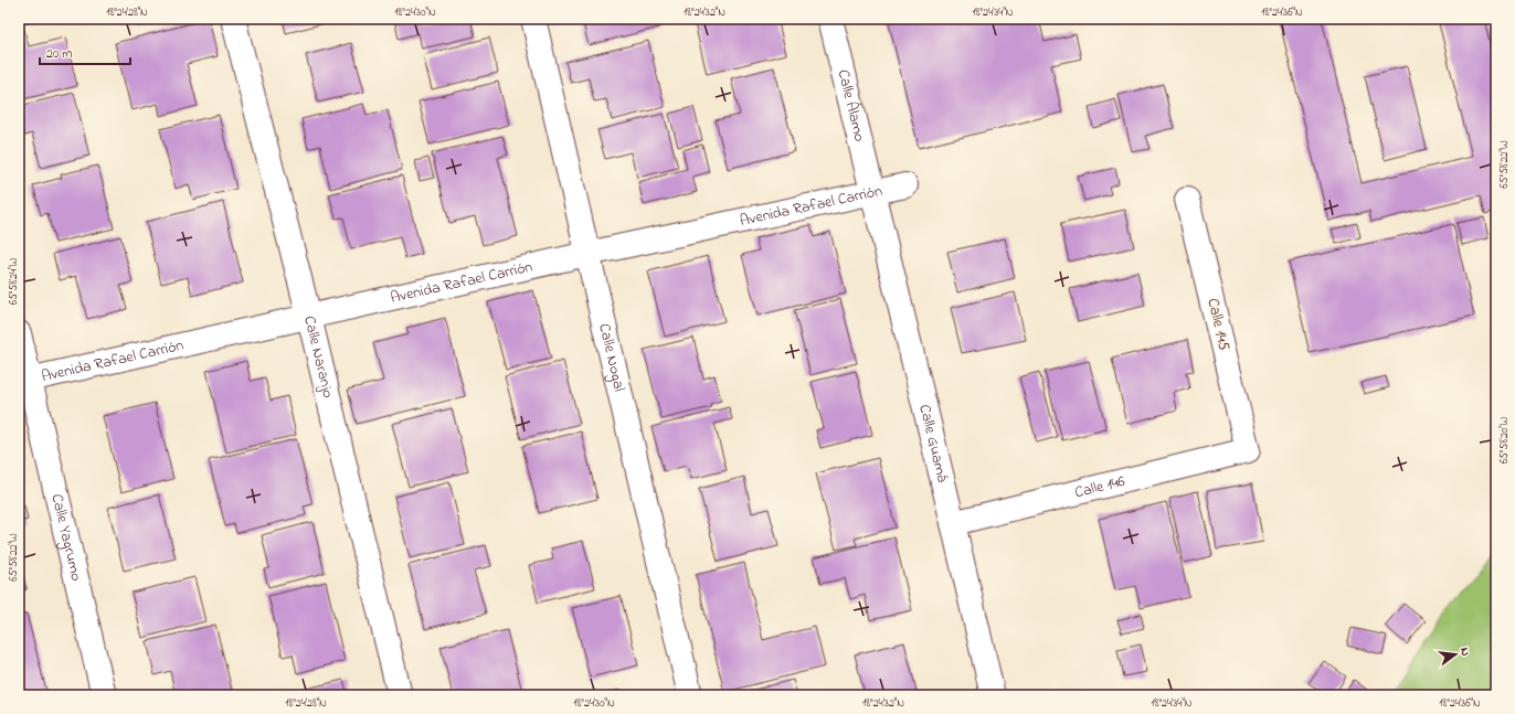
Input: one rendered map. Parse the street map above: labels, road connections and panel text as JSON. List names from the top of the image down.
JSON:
{
  "streets": {
    "street": [
      "Calle Álamo",
      "Avenida Rafael Carrión",
      "Calle 145",
      "Calle Naranjo",
      "Calle Nogal",
      "Calle Guamá",
      "Calle 146",
      "Calle Yagrumo"
    ]
  },
  "crossings": [
    ["Calle Álamo", "Avenida Rafael Carrión"],
    ["Calle Álamo", "Calle Guamá"],
    ["Avenida Rafael Carrión", "Calle Naranjo"],
    ["Avenida Rafael Carrión", "Calle Nogal"],
    ["Avenida Rafael Carrión", "Calle Guamá"],
    ["Avenida Rafael Carrión", "Calle Yagrumo"],
    ["Calle 145", "Calle 146"],
    ["Calle Guamá", "Calle 146"]
  ],
  "scale_bar": "20 m",
  "north": "right",
  "coordinates": [
    "18°24'28\"N",
    "18°24'30\"N",
    "18°24'32\"N",
    "18°24'34\"N",
    "18°24'36\"N",
    "65°58'22\"W",
    "65°58'24\"W",
    "65°58'20\"W"
  ]
}
